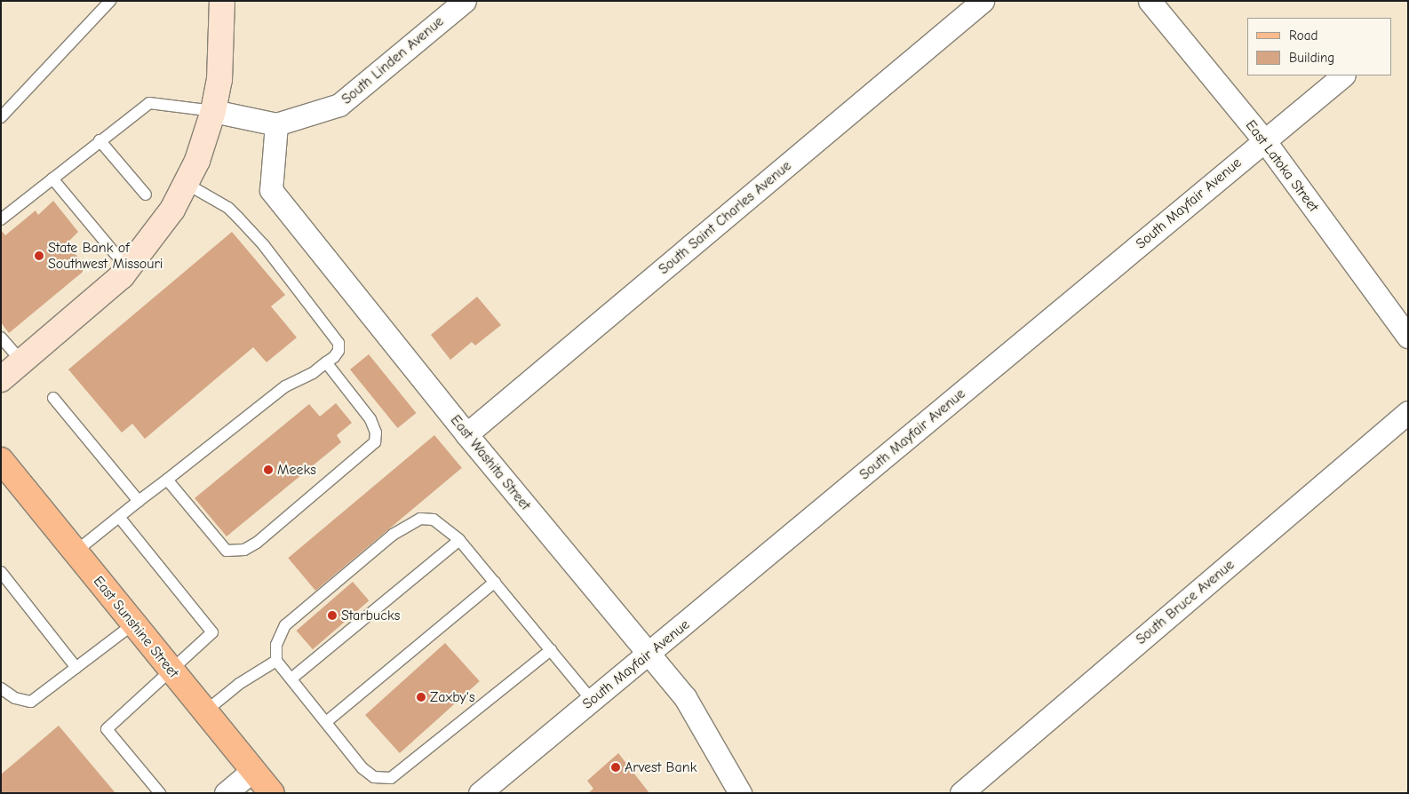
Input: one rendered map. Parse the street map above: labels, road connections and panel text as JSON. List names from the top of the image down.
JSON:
{
  "streets": {
    "main road": ["East Sunshine Street"],
    "street": [
      "South Linden Avenue",
      "East Latoka Street",
      "South Mayfair Avenue",
      "South Saint Charles Avenue",
      "East Washita Street",
      "South Bruce Avenue"
    ]
  },
  "crossings": [
    ["South Linden Avenue", "East Washita Street"],
    ["East Latoka Street", "South Mayfair Avenue"],
    ["South Mayfair Avenue", "East Washita Street"],
    ["South Saint Charles Avenue", "East Washita Street"]
  ],
  "places": [
    "State Bank of Southwest Missouri",
    "Meeks",
    "Starbucks",
    "Zaxby's",
    "Arvest Bank"
  ],
  "legend": ["Road", "Building"]
}
